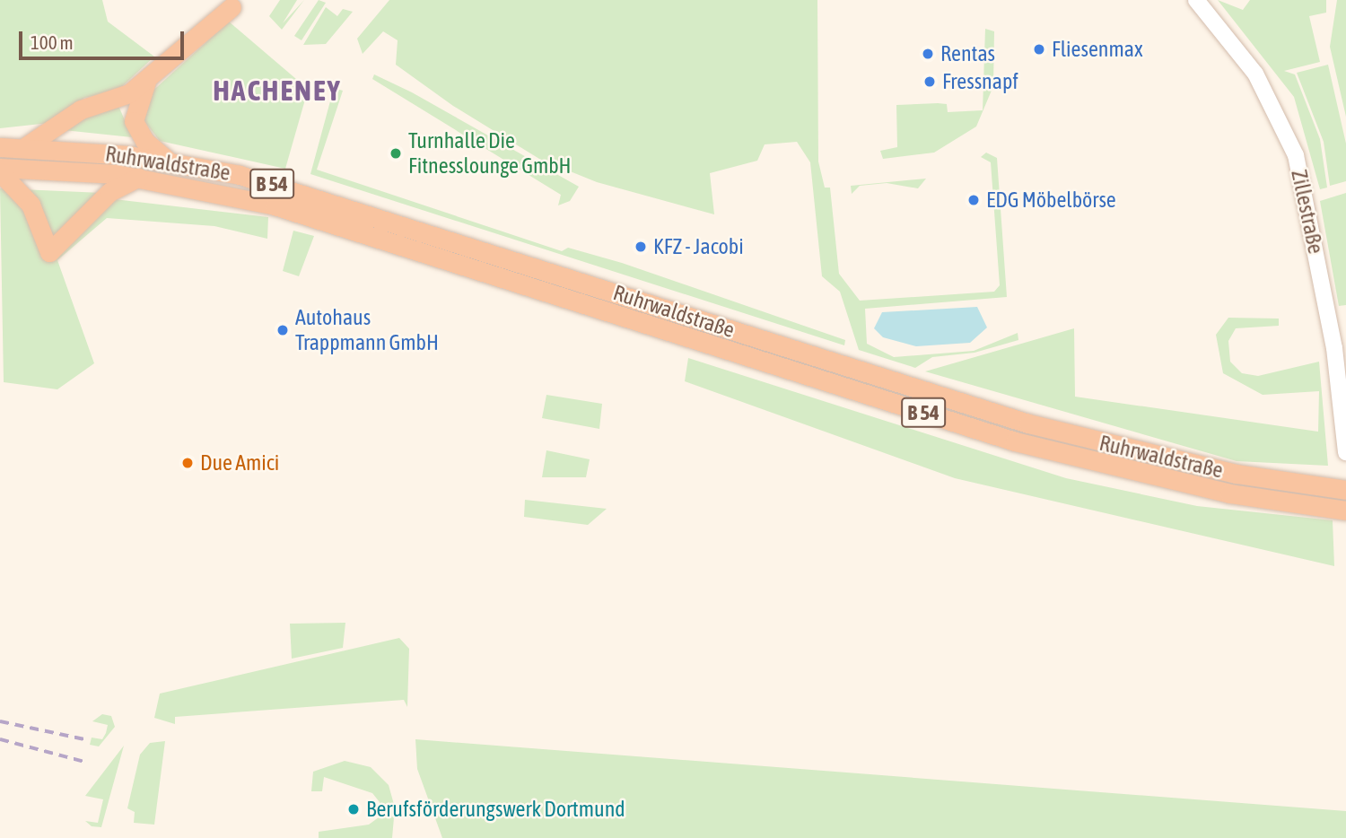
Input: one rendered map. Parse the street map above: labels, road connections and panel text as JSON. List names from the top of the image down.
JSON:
{
  "streets": {
    "highway": ["Ruhrwaldstraße", "B 54"],
    "main road": ["Zillestraße"]
  },
  "districts": ["HACHENEY"],
  "places": [
    "Fliesenmax",
    "Rentas",
    "Fressnapf",
    "Turnhalle Die Fitnesslounge GmbH",
    "EDG Möbelbörse",
    "KFZ - Jacobi",
    "Autohaus Trappmann GmbH",
    "Due Amici",
    "Berufsförderungswerk Dortmund"
  ],
  "scale_bar": "100 m"
}
